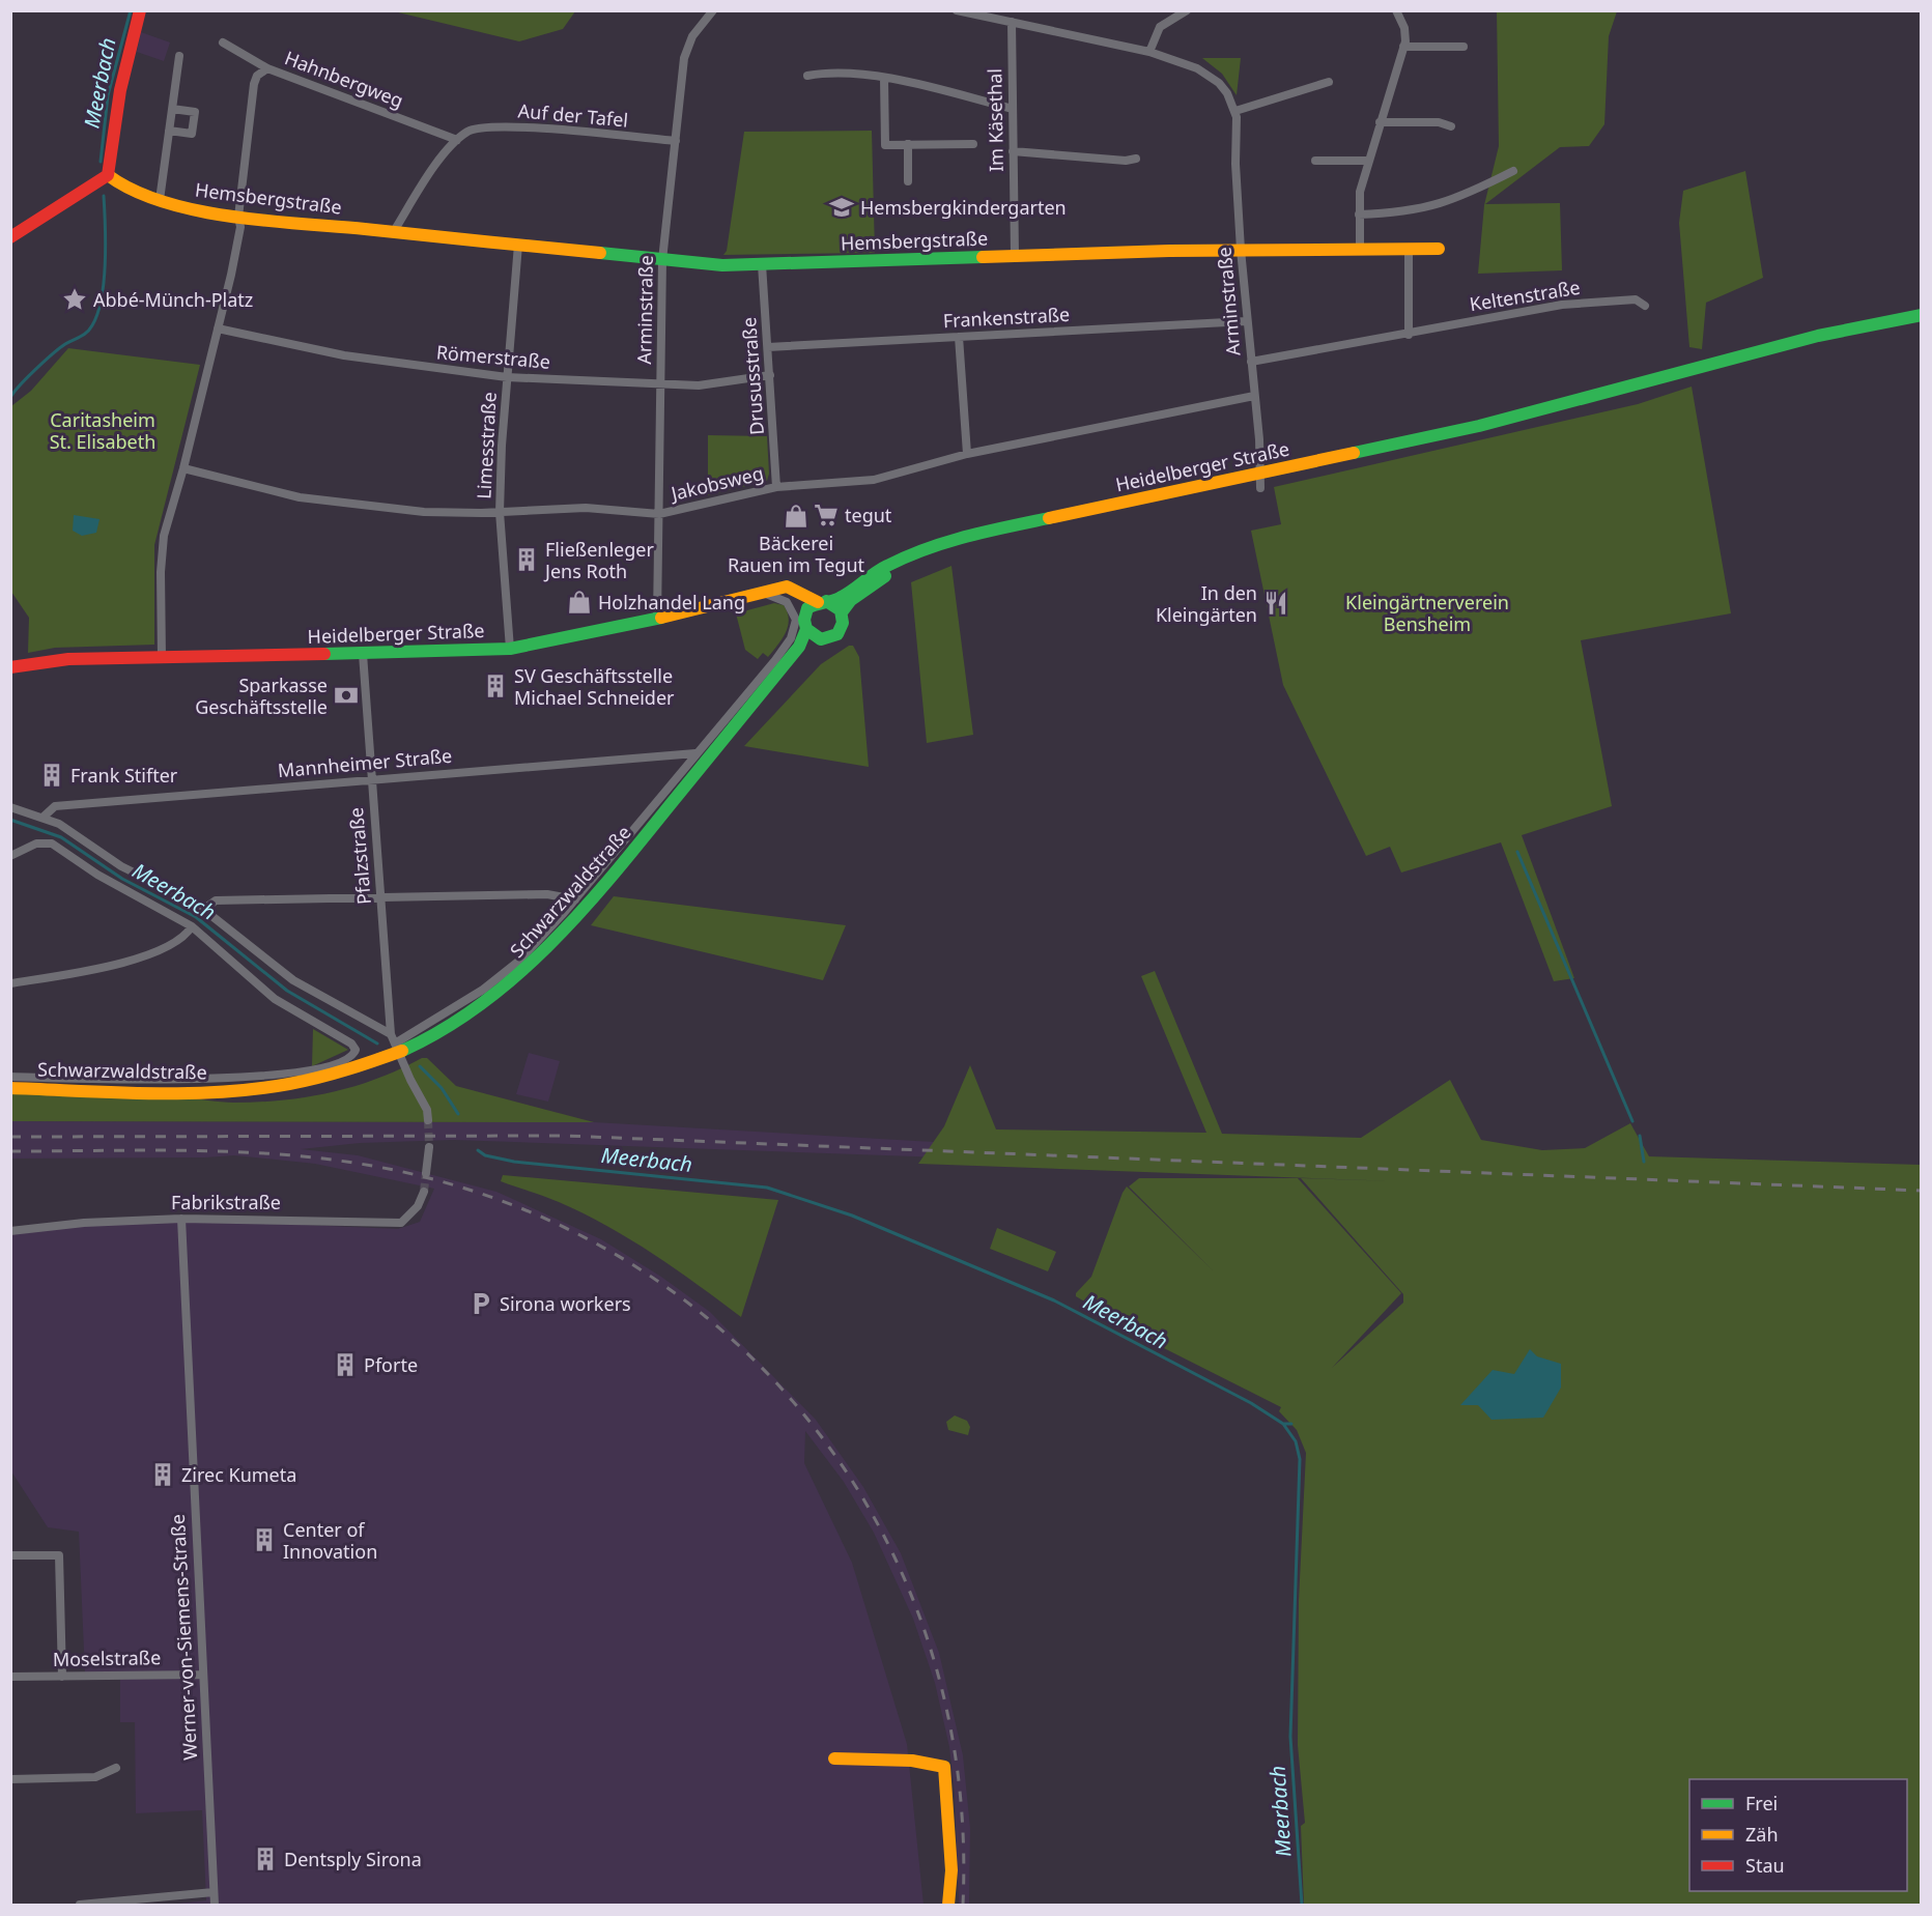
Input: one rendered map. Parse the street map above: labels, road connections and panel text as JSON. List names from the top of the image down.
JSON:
{
  "streets": {
    "street": [
      "Hahnbergweg",
      "Auf der Tafel",
      "Im Käsethal",
      "Hemsbergstraße",
      "Keltenstraße",
      "Arminstraße",
      "Frankenstraße",
      "Römerstraße",
      "Drususstraße",
      "Limesstraße",
      "Heidelberger Straße",
      "Jakobsweg",
      "Mannheimer Straße",
      "Pfalzstraße",
      "Schwarzwaldstraße",
      "Fabrikstraße",
      "Werner-von-Siemens-Straße",
      "Moselstraße"
    ]
  },
  "crossings": [
    ["Hahnbergweg", "Auf der Tafel"],
    ["Auf der Tafel", "Arminstraße"],
    ["Im Käsethal", "Hemsbergstraße"],
    ["Hemsbergstraße", "Arminstraße"],
    ["Hemsbergstraße", "Drususstraße"],
    ["Hemsbergstraße", "Limesstraße"],
    ["Keltenstraße", "Arminstraße"],
    ["Arminstraße", "Frankenstraße"],
    ["Arminstraße", "Römerstraße"],
    ["Arminstraße", "Heidelberger Straße"],
    ["Arminstraße", "Jakobsweg"],
    ["Frankenstraße", "Drususstraße"],
    ["Römerstraße", "Drususstraße"],
    ["Römerstraße", "Limesstraße"],
    ["Drususstraße", "Jakobsweg"],
    ["Limesstraße", "Heidelberger Straße"],
    ["Limesstraße", "Jakobsweg"],
    ["Heidelberger Straße", "Pfalzstraße"],
    ["Heidelberger Straße", "Schwarzwaldstraße"],
    ["Mannheimer Straße", "Pfalzstraße"],
    ["Mannheimer Straße", "Schwarzwaldstraße"],
    ["Pfalzstraße", "Schwarzwaldstraße"],
    ["Fabrikstraße", "Werner-von-Siemens-Straße"],
    ["Werner-von-Siemens-Straße", "Moselstraße"]
  ],
  "water": ["Meerbach"],
  "parks": ["Caritasheim St. Elisabeth", "Kleingärtnerverein Bensheim"],
  "places": {
    "school or university": ["Hemsbergkindergarten"],
    "place": ["Abbé-Münch-Platz"],
    "supermarket": ["tegut"],
    "shop": ["Bäckerei Rauen im Tegut", "Holzhandel Lang"],
    "building": [
      "Fließenleger Jens Roth",
      "SV Geschäftsstelle Michael Schneider",
      "Frank Stifter",
      "Pforte",
      "Zirec Kumeta",
      "Center of Innovation",
      "Dentsply Sirona"
    ],
    "restaurant": ["In den Kleingärten"],
    "bank": ["Sparkasse Geschäftsstelle"],
    "parking": ["Sirona workers"]
  },
  "legend": ["Frei", "Zäh", "Stau"]
}
